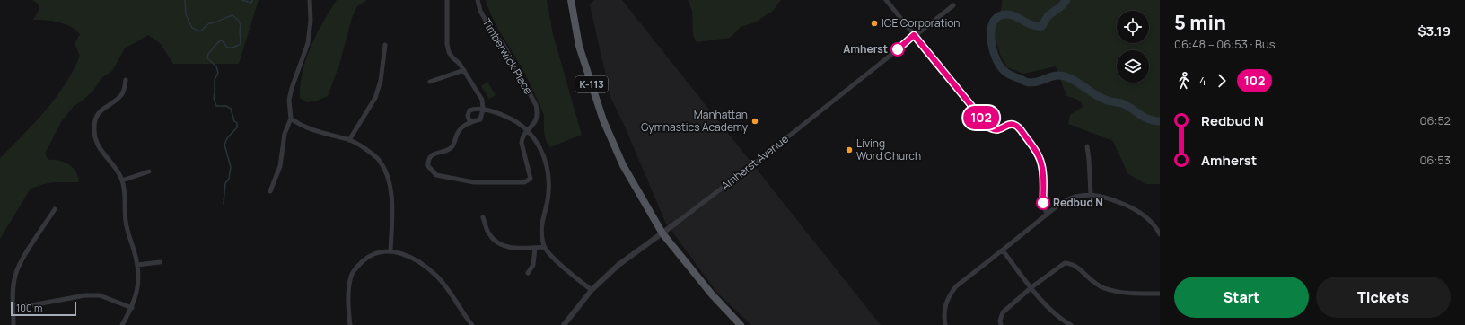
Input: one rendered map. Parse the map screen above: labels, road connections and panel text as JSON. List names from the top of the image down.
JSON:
{
  "streets": {
    "main road": ["K-113"],
    "street": ["Timberwick Place", "Amherst Avenue"]
  },
  "crossings": [
    ["K-113", "Amherst Avenue"]
  ],
  "places": [
    "ICE Corporation",
    "Amherst",
    "Manhattan Gymnastics Academy",
    "Living Word Church",
    "Redbud N"
  ],
  "lines": ["bus line 102"],
  "scale_bar": "100 m",
  "page": {
    "on_map": "102",
    "heading": ["5 min", "06:48 – 06:53 · Bus", "$3.19"],
    "legs": ["4", "102"],
    "list": [
      {
        "name": "Redbud N",
        "value": "06:52"
      },
      {
        "name": "Amherst",
        "value": "06:53"
      }
    ],
    "buttons": ["Start", "Tickets"],
    "scale": "100 m"
  }
}
